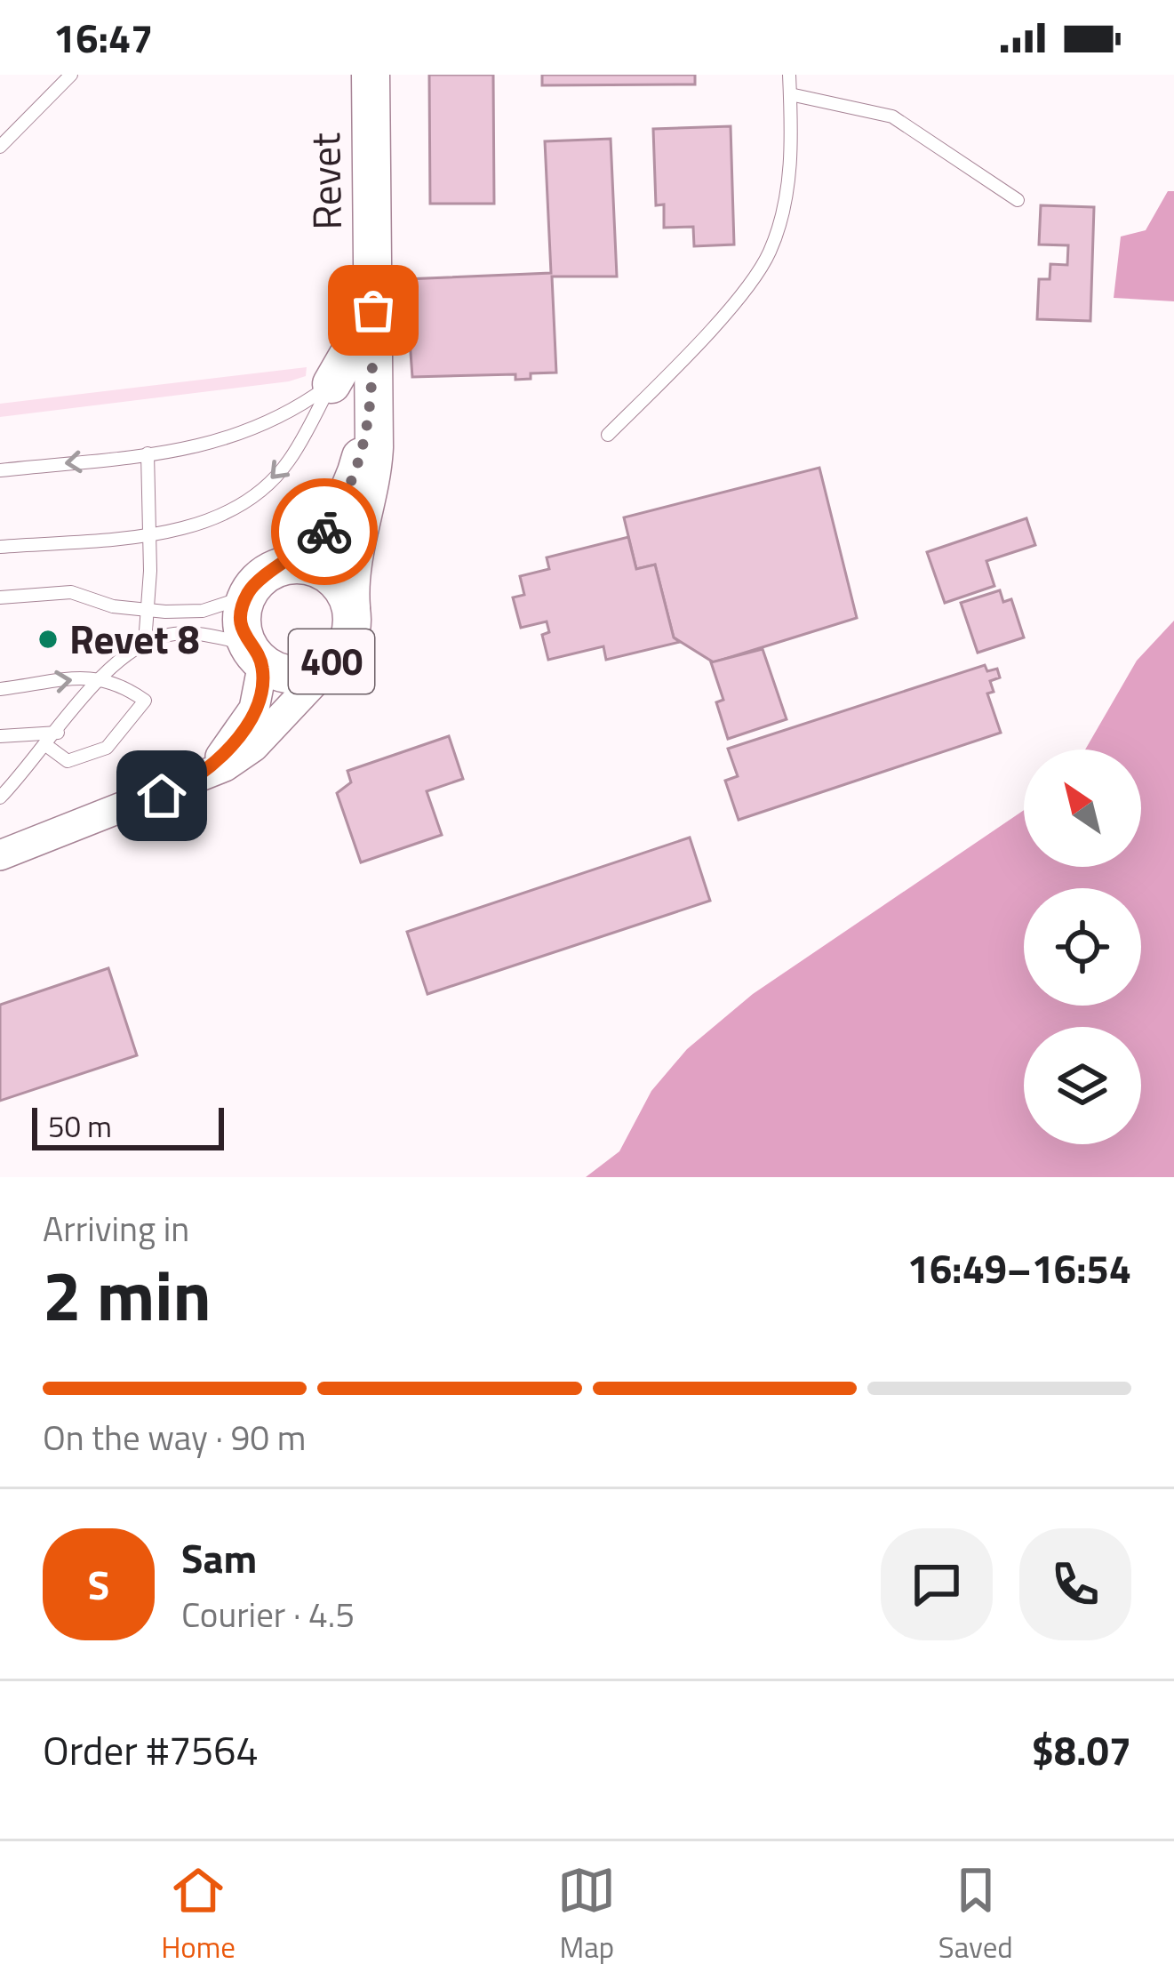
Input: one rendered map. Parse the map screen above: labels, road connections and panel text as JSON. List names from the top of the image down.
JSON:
{
  "streets": {
    "highway": ["Revet", "400"]
  },
  "crossings": [
    ["Revet", "400"]
  ],
  "places": ["Revet 8"],
  "scale_bar": "50 m",
  "north": "top left",
  "page": {
    "status": "16:47",
    "scale": "50 m",
    "heading": ["2 min", "Arriving in", "16:49–16:54"],
    "panel": [
      "Sam",
      "Courier · 4.5",
      "Order #7564",
      "$8.07"
    ],
    "bar": "On the way · 90 m",
    "round": "S",
    "tabs": ["Home", "Map", "Saved"]
  }
}
